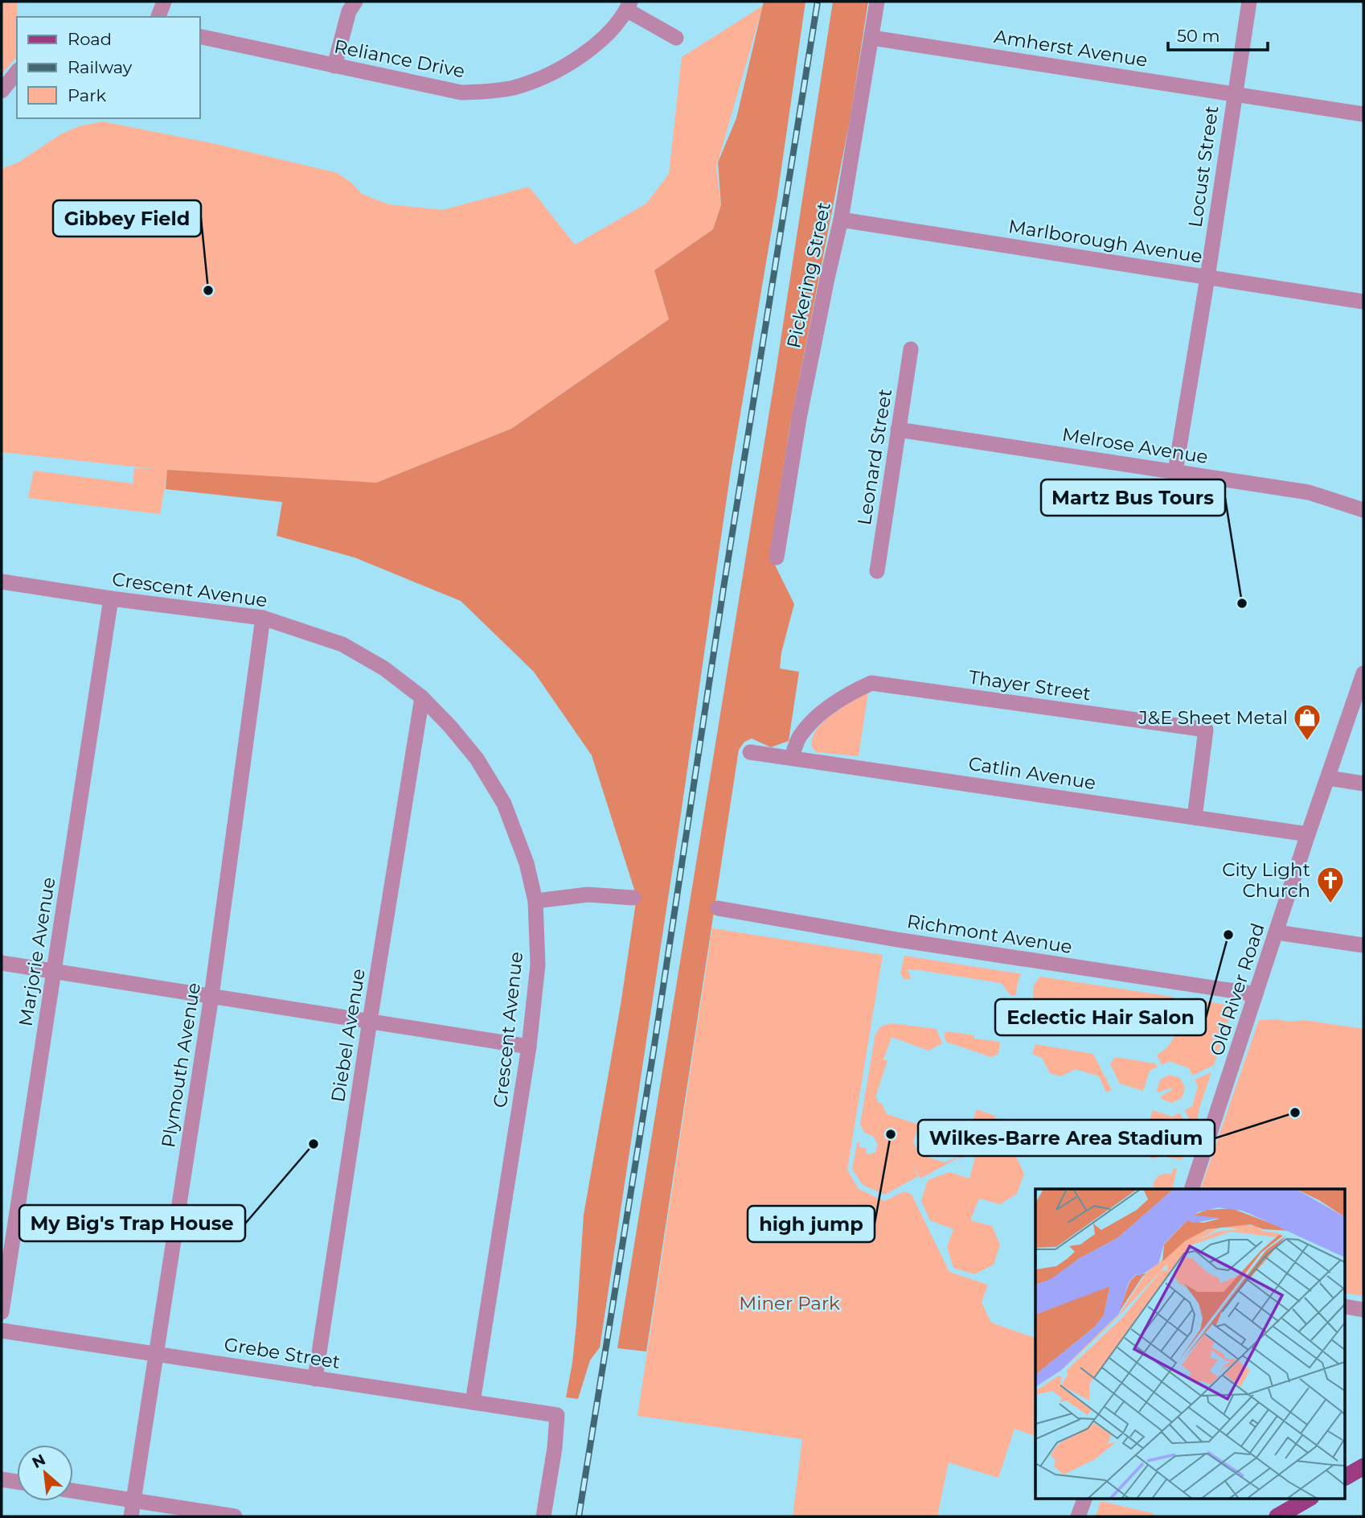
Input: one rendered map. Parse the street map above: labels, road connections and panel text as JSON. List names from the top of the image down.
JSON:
{
  "streets": {
    "street": [
      "Amherst Avenue",
      "Reliance Drive",
      "Locust Street",
      "Marlborough Avenue",
      "Pickering Street",
      "Melrose Avenue",
      "Leonard Street",
      "Crescent Avenue",
      "Thayer Street",
      "Catlin Avenue",
      "Richmont Avenue",
      "Marjorie Avenue",
      "Old River Road",
      "Diebel Avenue",
      "Plymouth Avenue",
      "Grebe Street"
    ]
  },
  "crossings": [
    ["Amherst Avenue", "Locust Street"],
    ["Amherst Avenue", "Pickering Street"],
    ["Locust Street", "Marlborough Avenue"],
    ["Locust Street", "Melrose Avenue"],
    ["Marlborough Avenue", "Pickering Street"],
    ["Melrose Avenue", "Leonard Street"],
    ["Crescent Avenue", "Marjorie Avenue"],
    ["Crescent Avenue", "Diebel Avenue"],
    ["Crescent Avenue", "Plymouth Avenue"],
    ["Crescent Avenue", "Grebe Street"],
    ["Thayer Street", "Catlin Avenue"],
    ["Catlin Avenue", "Old River Road"],
    ["Richmont Avenue", "Old River Road"],
    ["Diebel Avenue", "Grebe Street"],
    ["Plymouth Avenue", "Grebe Street"]
  ],
  "parks": ["Miner Park"],
  "places": {
    "other": [
      "Gibbey Field",
      "Martz Bus Tours",
      "Eclectic Hair Salon",
      "Wilkes-Barre Area Stadium",
      "high jump",
      "My Big's Trap House"
    ],
    "shop": ["J&E Sheet Metal"],
    "church": ["City Light Church"]
  },
  "legend": ["Road", "Railway", "Park"],
  "scale_bar": "50 m",
  "north": "top left"
}
